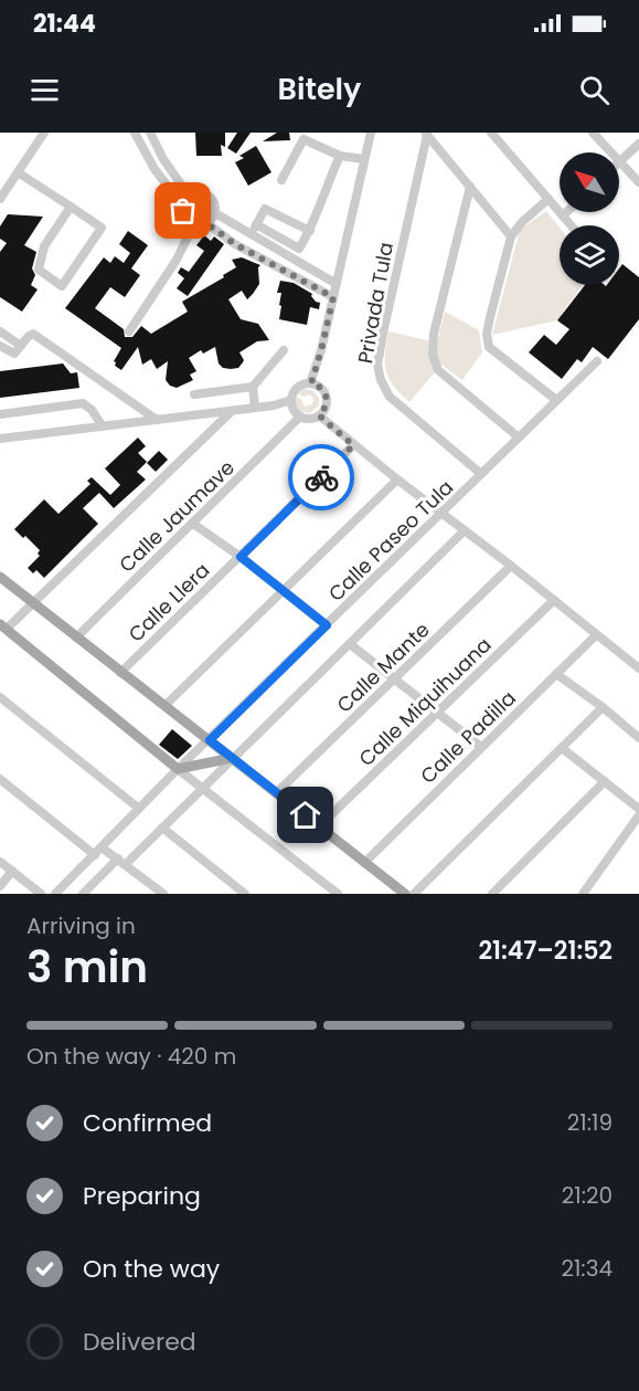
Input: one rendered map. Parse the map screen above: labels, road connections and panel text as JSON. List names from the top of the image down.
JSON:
{
  "streets": {
    "street": [
      "Privada Tula",
      "Calle Jaumave",
      "Calle Paseo Tula",
      "Calle Llera",
      "Calle Mante",
      "Calle Miquihuana",
      "Calle Padilla"
    ]
  },
  "crossings": [
    ["Privada Tula", "Calle Paseo Tula"]
  ],
  "north": "top left",
  "page": {
    "status": "21:44",
    "header": "Bitely",
    "heading": ["3 min", "Arriving in", "21:47–21:52"],
    "bar": "On the way · 420 m",
    "list": [
      ["Confirmed", "21:19"],
      ["Preparing", "21:20"],
      ["On the way", "21:34"],
      "Delivered"
    ]
  }
}
